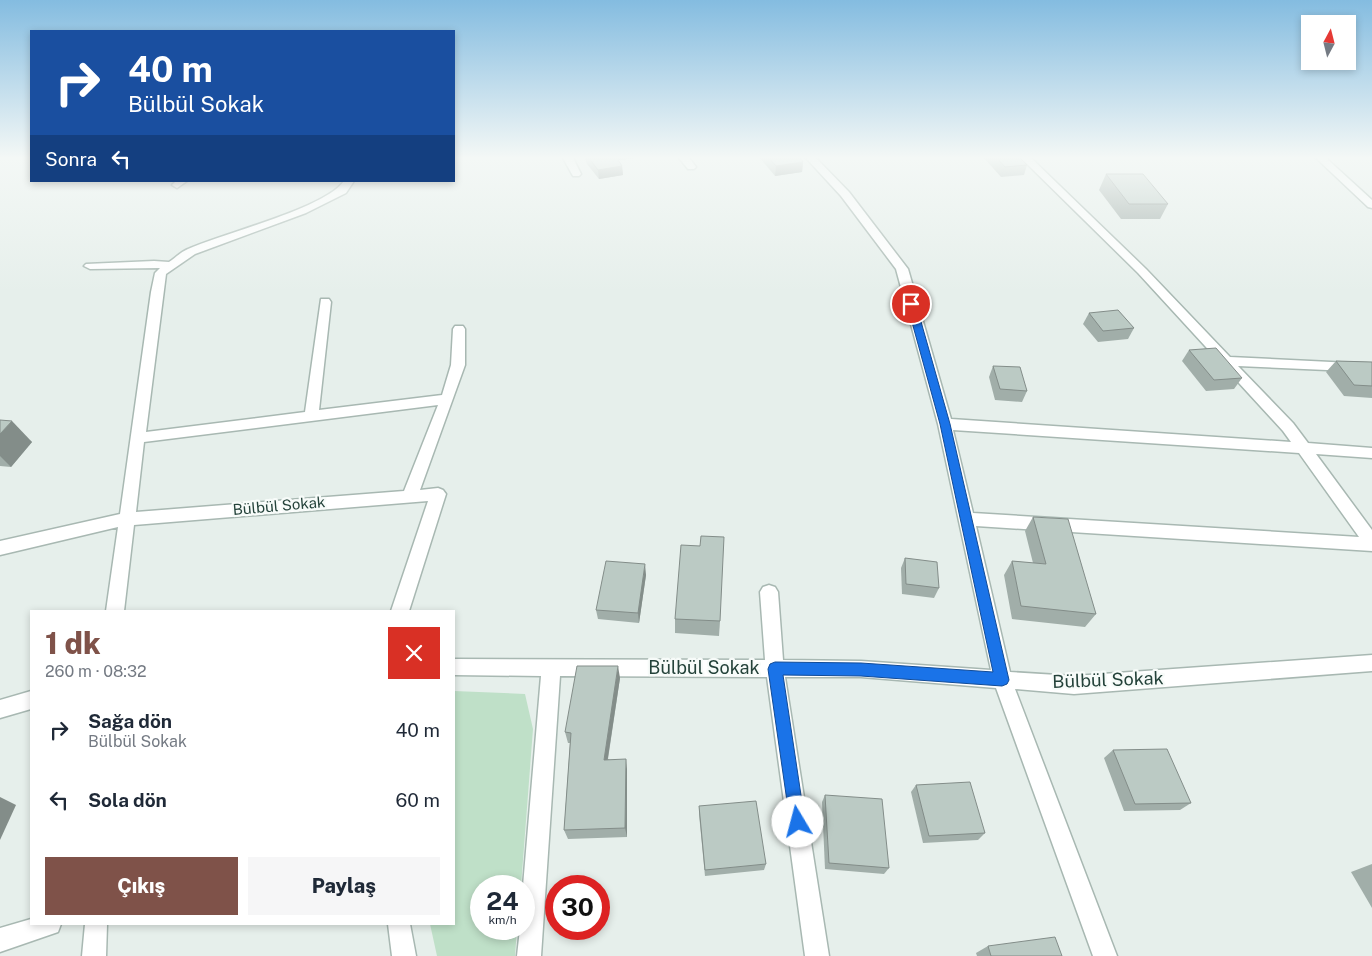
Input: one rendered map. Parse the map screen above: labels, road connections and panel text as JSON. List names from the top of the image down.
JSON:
{
  "streets": {
    "street": ["Bülbül Sokak"]
  },
  "north": "top",
  "page": {
    "turn": ["40 m", "Bülbül Sokak"],
    "then": "Sonra",
    "heading": ["1 dk", "260 m · 08:32"],
    "list": [
      {
        "name": "Sağa dön",
        "note": "Bülbül Sokak",
        "value": "40 m"
      },
      {
        "name": "Sola dön",
        "value": "60 m"
      }
    ],
    "buttons": ["Çıkış", "Paylaş"],
    "speed": "24 km/h",
    "limit": "30"
  }
}
